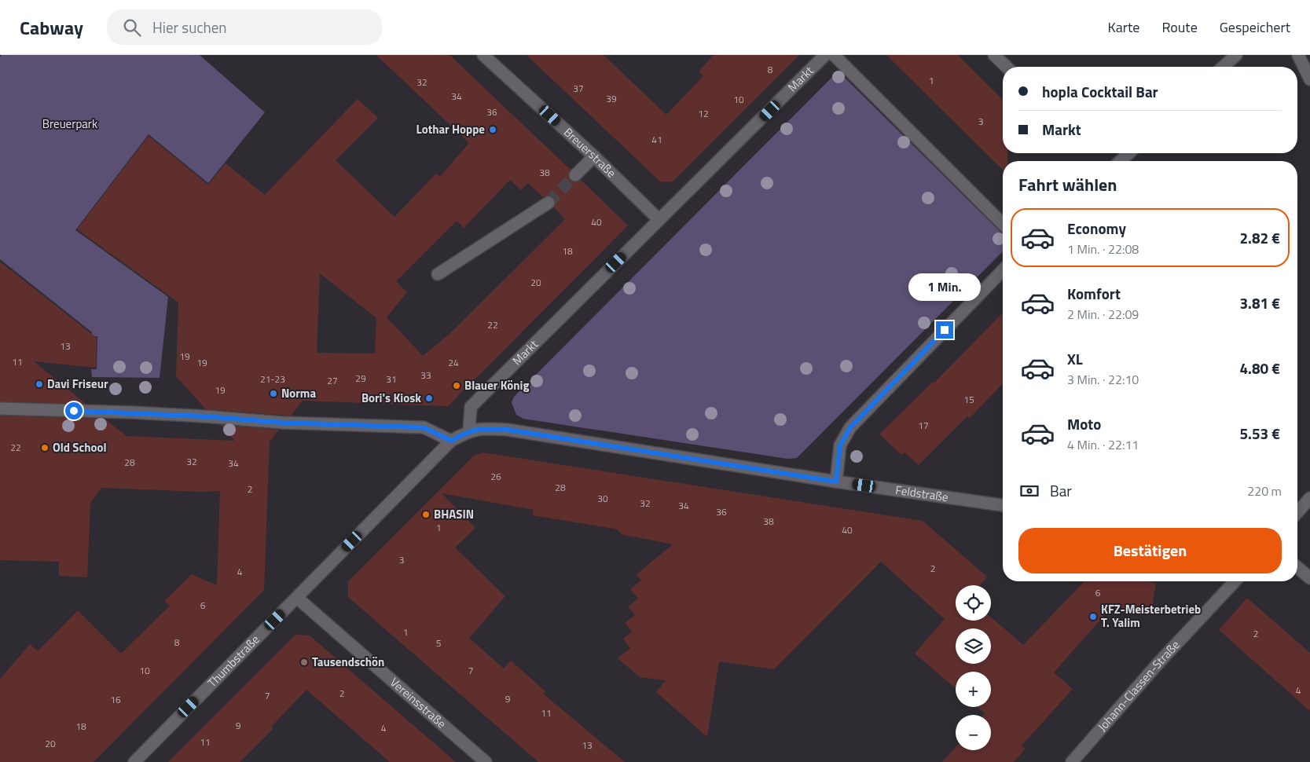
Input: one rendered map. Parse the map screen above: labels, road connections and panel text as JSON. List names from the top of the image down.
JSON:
{
  "streets": {
    "street": [
      "Markt",
      "Breuerstraße",
      "Feldstraße",
      "Thumbstraße",
      "Johann-Classen-Straße",
      "Vereinsstraße"
    ]
  },
  "crossings": [
    ["Markt", "Breuerstraße"],
    ["Markt", "Thumbstraße"],
    ["Thumbstraße", "Vereinsstraße"]
  ],
  "parks": ["Breuerpark"],
  "places": [
    "Lothar Hoppe",
    "Davi Friseur",
    "Blauer König",
    "Norma",
    "Bori's Kiosk",
    "Old School",
    "BHASIN",
    "KFZ-Meisterbetrieb T. Yalim",
    "Tausendschön"
  ],
  "house_numbers": [
    "8",
    "1",
    "32",
    "37",
    "34",
    "39",
    "10",
    "36",
    "12",
    "3",
    "41",
    "38",
    "40",
    "18",
    "20",
    "22",
    "13",
    "19",
    "11",
    "19",
    "24",
    "33",
    "29",
    "21-23",
    "31",
    "27",
    "19",
    "15",
    "17",
    "22",
    "32",
    "28",
    "34",
    "26",
    "28",
    "2",
    "30",
    "32",
    "34",
    "36",
    "38",
    "1",
    "40",
    "3",
    "2",
    "4",
    "6",
    "6",
    "1",
    "2",
    "8",
    "5",
    "10",
    "7",
    "4",
    "2",
    "7",
    "9",
    "16",
    "11",
    "9",
    "18",
    "4",
    "11",
    "20",
    "13"
  ],
  "page": {
    "header": "Cabway",
    "search": "Hier suchen",
    "nav": ["Karte", "Route", "Gespeichert"],
    "banner": ["hopla Cocktail Bar", "Markt"],
    "heading": "Fahrt wählen",
    "list": [
      {
        "name": "Economy",
        "note": "1 Min. · 22:08",
        "value": "2.82 €"
      },
      {
        "name": "Komfort",
        "note": "2 Min. · 22:09",
        "value": "3.81 €"
      },
      {
        "name": "XL",
        "note": "3 Min. · 22:10",
        "value": "4.80 €"
      },
      {
        "name": "Moto",
        "note": "4 Min. · 22:11",
        "value": "5.53 €"
      }
    ],
    "bubble": "1 Min.",
    "pay": ["Bar", "220 m"],
    "buttons": "Bestätigen",
    "map_buttons": ["+", "−"]
  }
}
